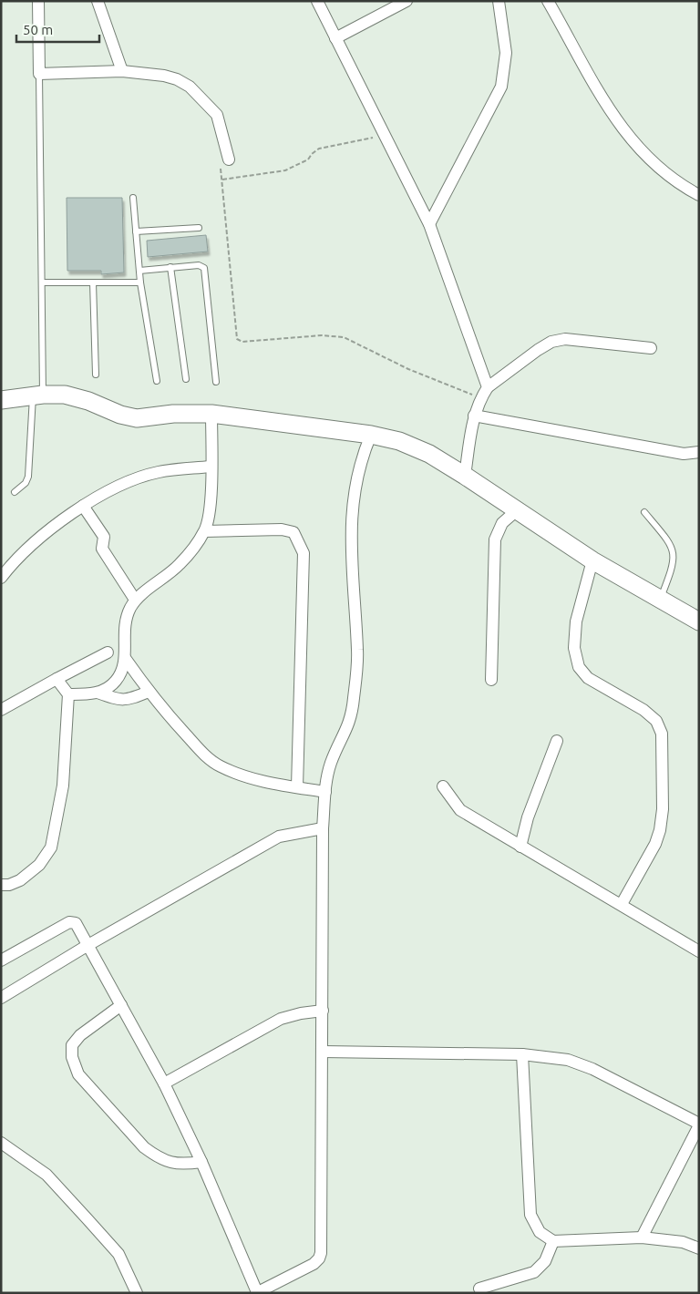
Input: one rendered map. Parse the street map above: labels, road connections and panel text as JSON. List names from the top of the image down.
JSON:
{
  "scale_bar": "50 m"
}
